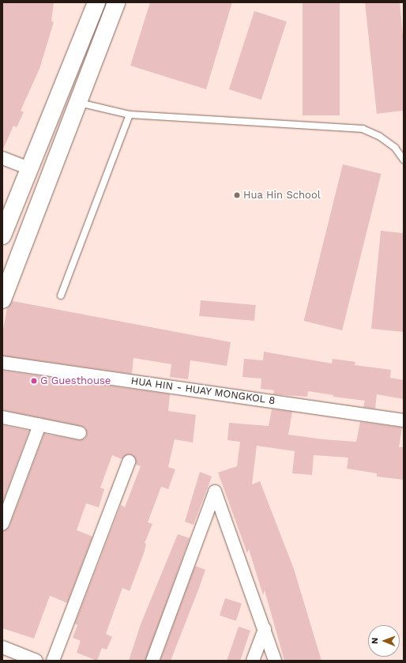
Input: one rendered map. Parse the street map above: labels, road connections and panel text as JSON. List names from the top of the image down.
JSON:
{
  "streets": {
    "street": ["HUA HIN - HUAY MONGKOL 8"]
  },
  "places": ["Hua Hin School", "G Guesthouse"],
  "north": "left"
}
